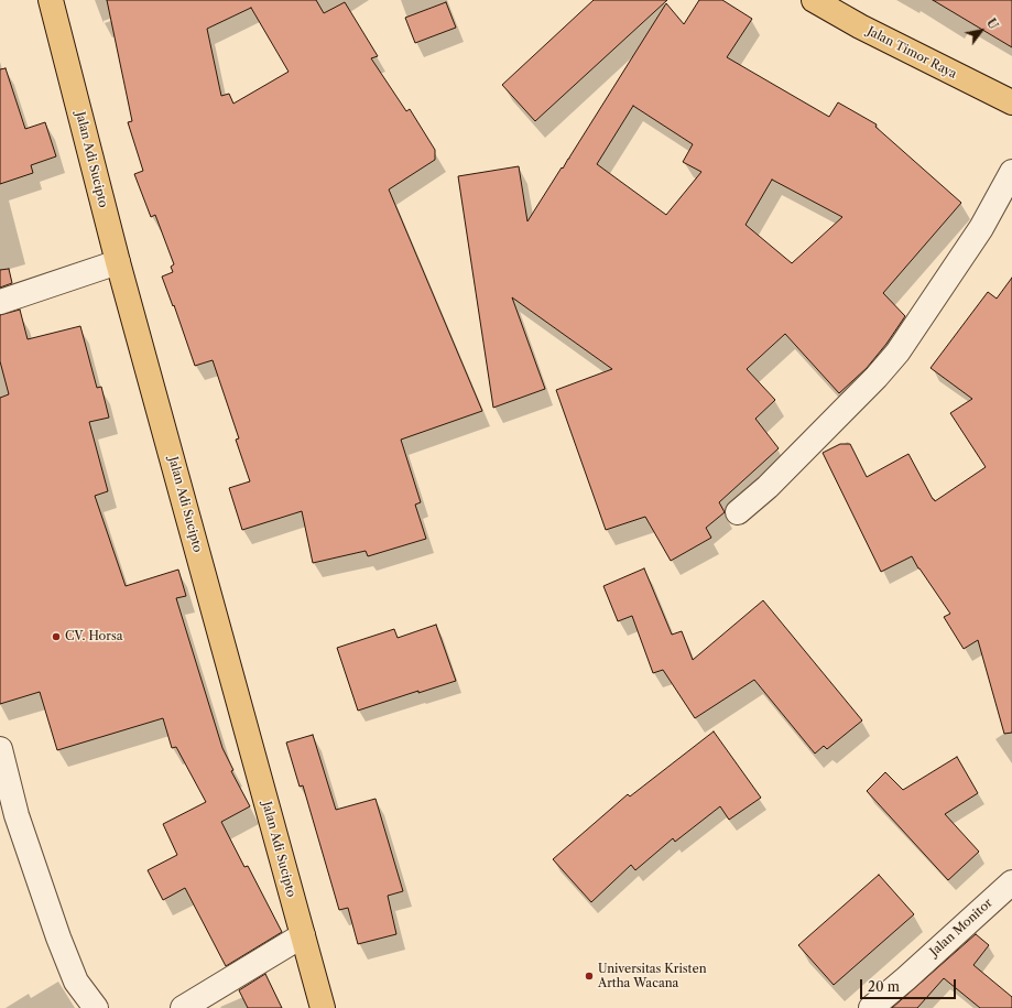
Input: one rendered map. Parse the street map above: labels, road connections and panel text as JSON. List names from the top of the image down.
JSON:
{
  "streets": {
    "main road": ["Jalan Timor Raya", "Jalan Adi Sucipto"],
    "street": ["Jalan Monitor"]
  },
  "places": ["CV. Horsa", "Universitas Kristen Artha Wacana"],
  "scale_bar": "20 m",
  "north": "top right"
}
